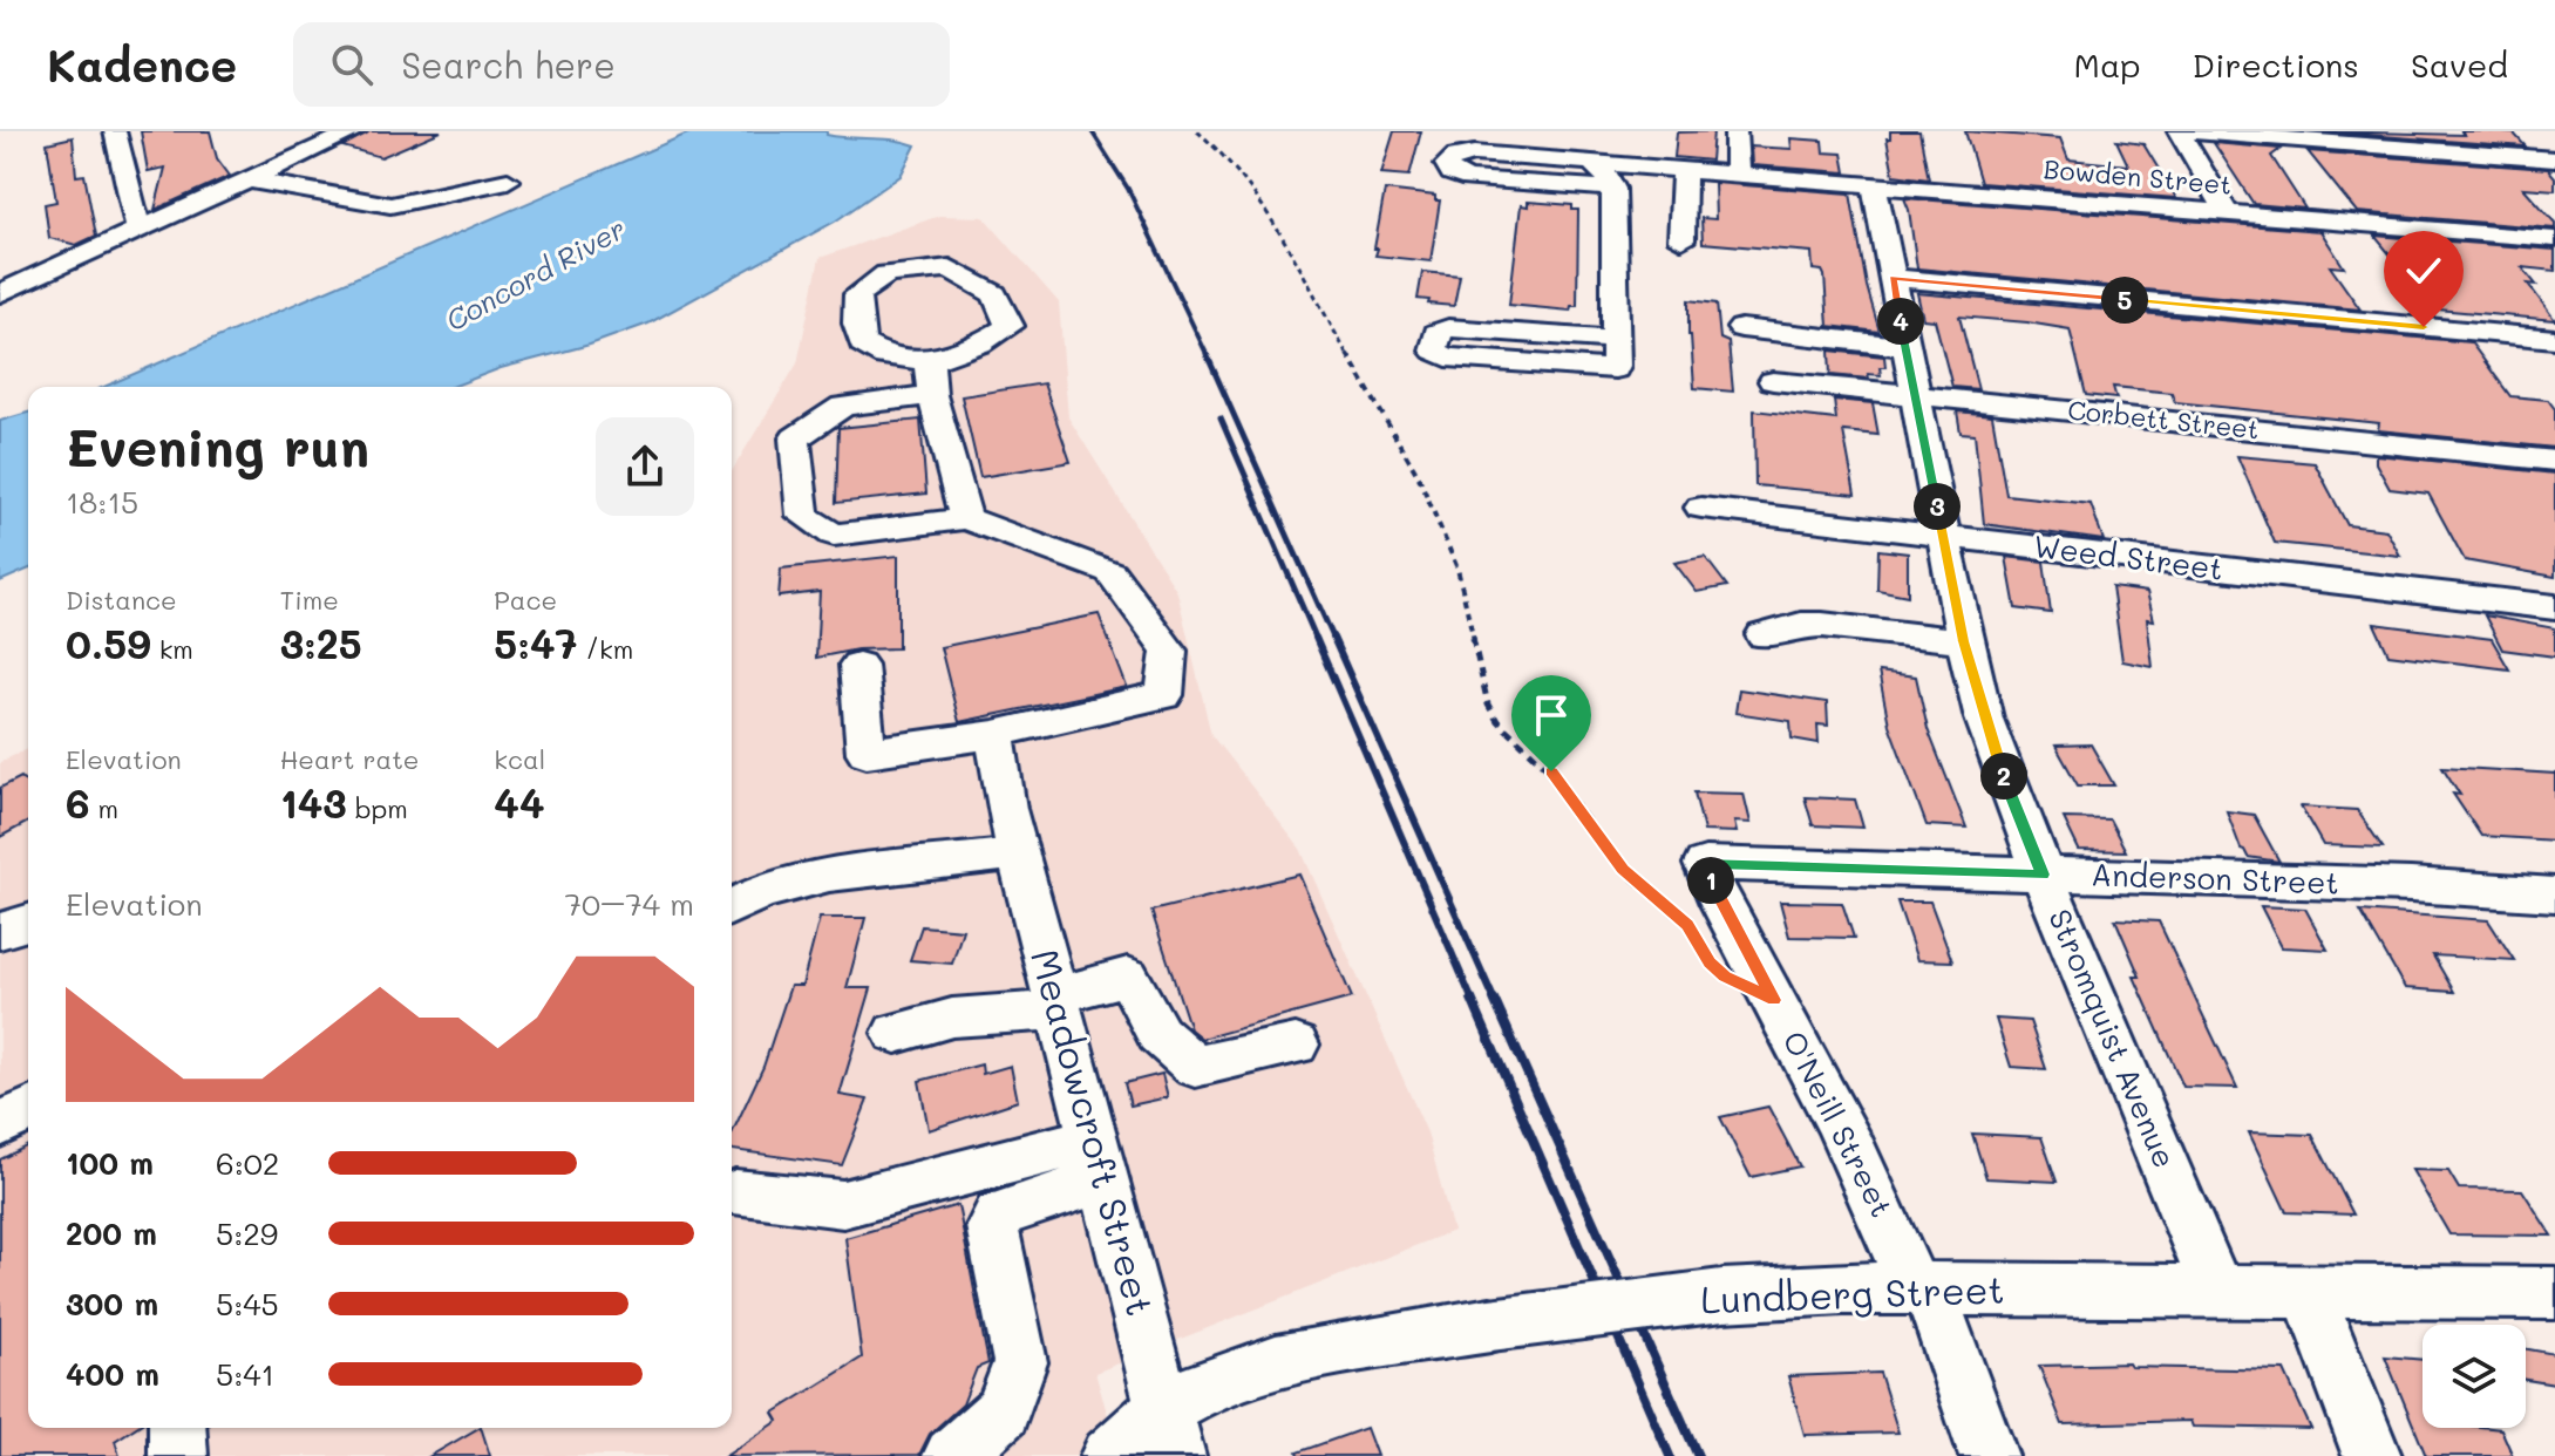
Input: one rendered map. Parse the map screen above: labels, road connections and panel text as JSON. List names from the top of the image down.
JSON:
{
  "streets": {
    "street": [
      "Bowden Street",
      "Corbett Street",
      "Weed Street",
      "Anderson Street",
      "Stromquist Avenue",
      "O'Neill Street",
      "Meadowcroft Street",
      "Lundberg Street"
    ]
  },
  "crossings": [
    ["Bowden Street", "Stromquist Avenue"],
    ["Corbett Street", "Stromquist Avenue"],
    ["Weed Street", "Stromquist Avenue"],
    ["Anderson Street", "Stromquist Avenue"],
    ["Anderson Street", "O'Neill Street"],
    ["Stromquist Avenue", "Lundberg Street"],
    ["O'Neill Street", "Lundberg Street"],
    ["Meadowcroft Street", "Lundberg Street"]
  ],
  "water": ["Concord River"],
  "page": {
    "header": "Kadence",
    "search": "Search here",
    "nav": ["Map", "Directions", "Saved"],
    "pins": [
      "5",
      "4",
      "3",
      "2",
      "1"
    ],
    "heading": ["Evening run", "18:15"],
    "stats": [
      ["Distance", "0.59 km"],
      ["Time", "3:25"],
      ["Pace", "5:47 /km"],
      ["Elevation", "6 m"],
      ["Heart rate", "143 bpm"],
      ["kcal", "44"]
    ],
    "chart": ["Elevation", "70–74 m"],
    "list": [
      {
        "name": "100 m",
        "note": "6:02"
      },
      {
        "name": "200 m",
        "note": "5:29"
      },
      {
        "name": "300 m",
        "note": "5:45"
      },
      {
        "name": "400 m",
        "note": "5:41"
      }
    ]
  }
}
